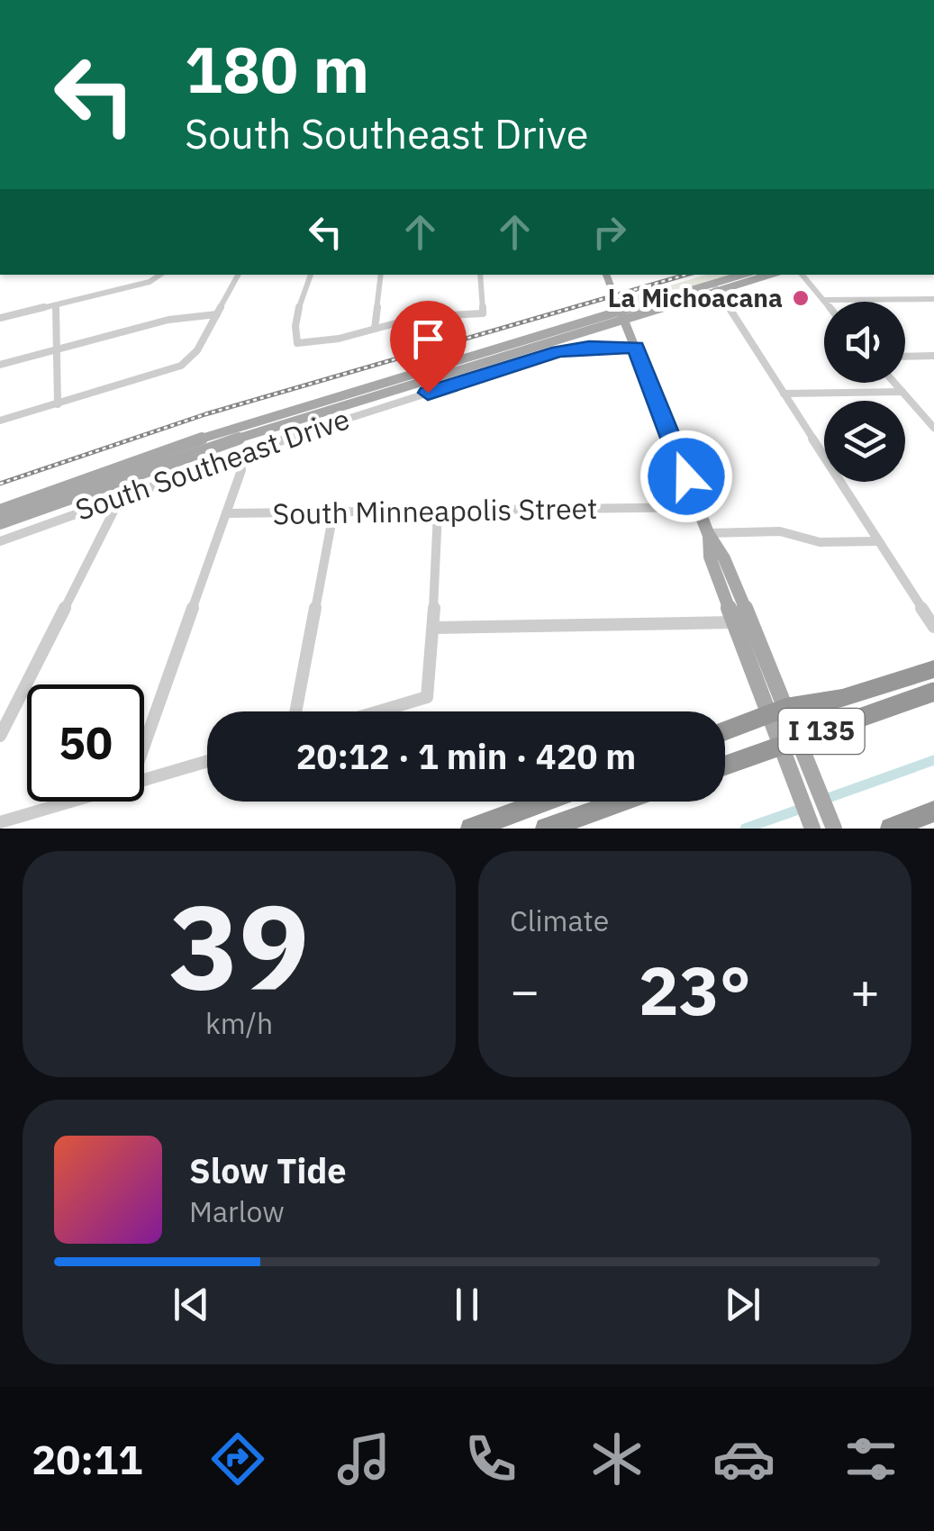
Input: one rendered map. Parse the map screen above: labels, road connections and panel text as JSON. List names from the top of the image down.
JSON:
{
  "streets": {
    "highway": ["I 135"],
    "street": ["South Southeast Drive", "South Minneapolis Street"]
  },
  "places": ["La Michoacana"],
  "page": {
    "turn": ["180 m", "South Southeast Drive"],
    "limit": "50",
    "trip": "20:12 · 1 min · 420 m",
    "tile": [
      ["39", "km/h"],
      "Climate"
    ],
    "heat": ["−", "23°", "+"],
    "song": ["Slow Tide", "Marlow"],
    "tabs": "20:11"
  }
}
